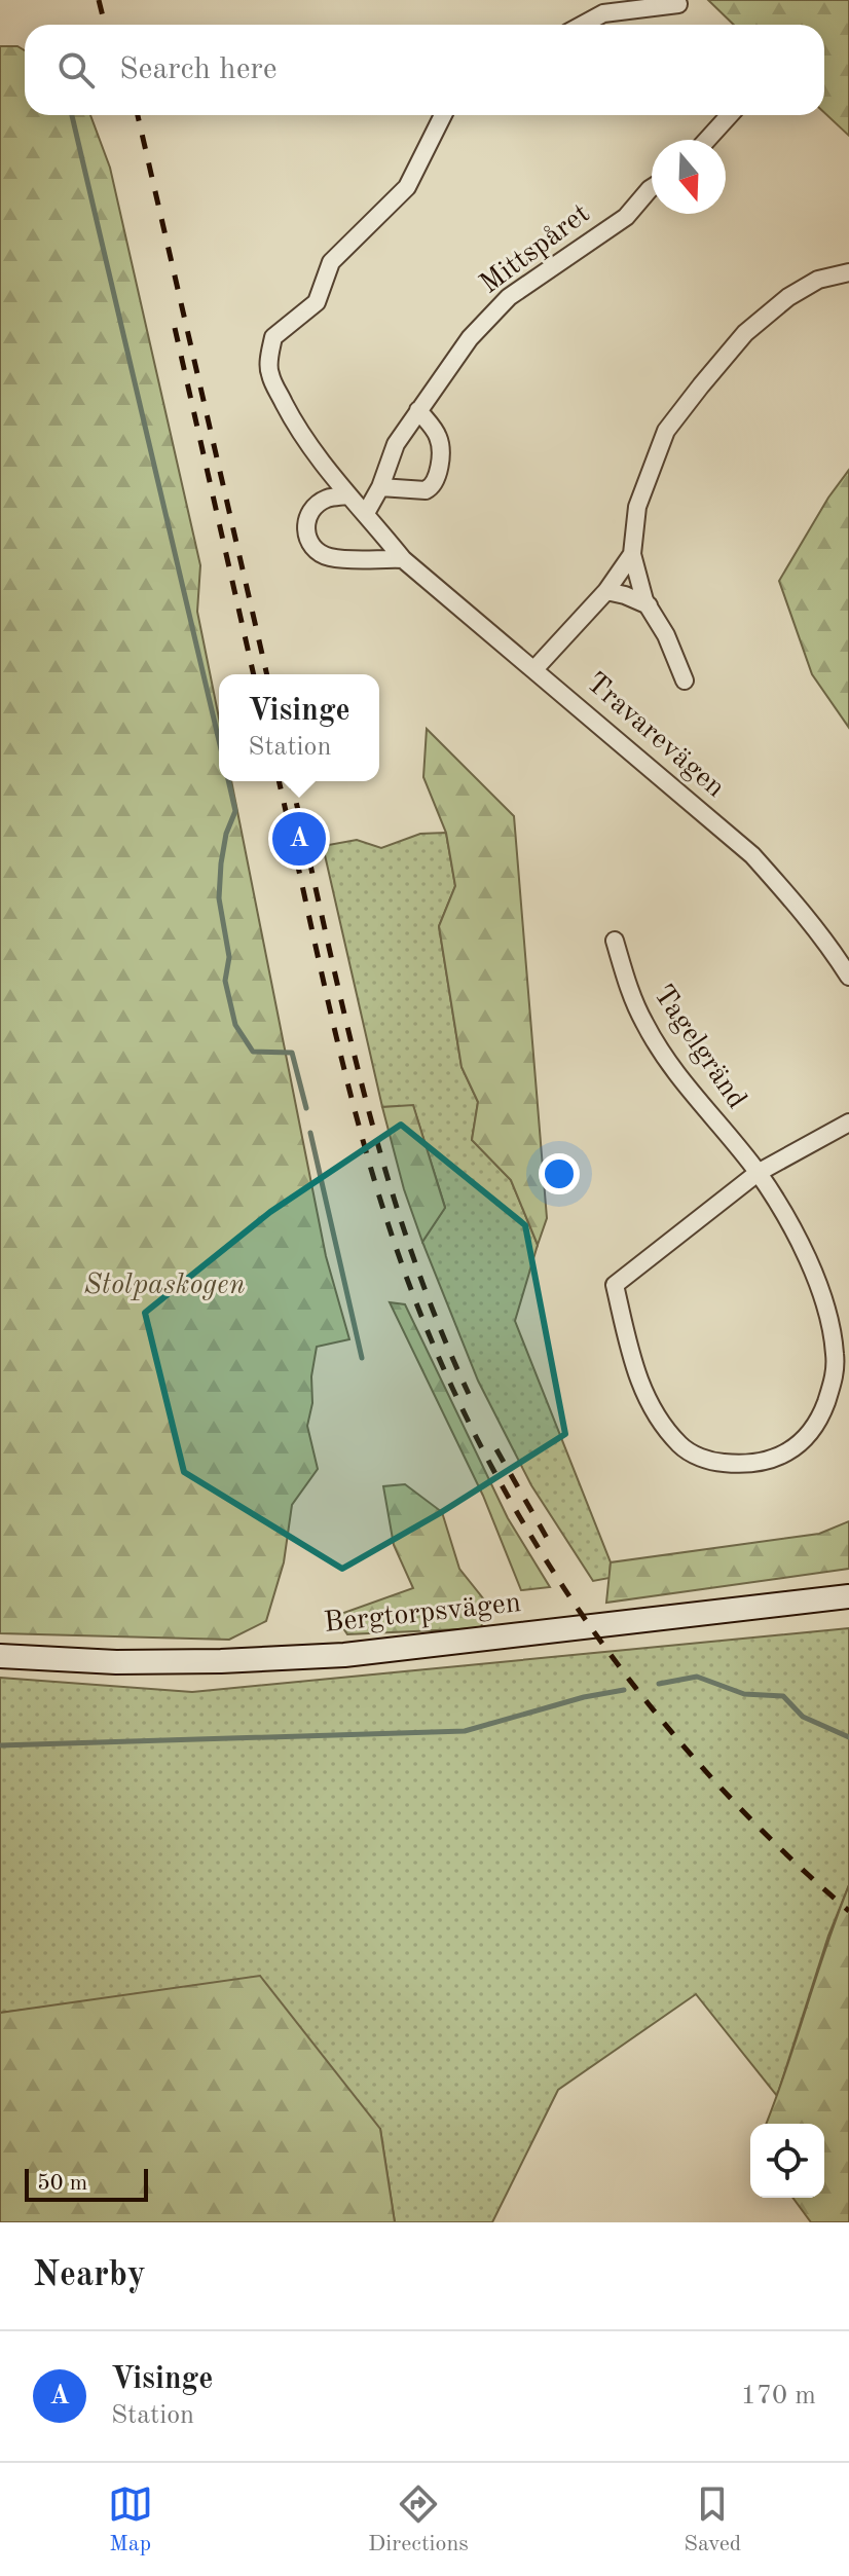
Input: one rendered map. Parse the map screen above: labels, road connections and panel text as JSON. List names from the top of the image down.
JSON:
{
  "streets": {
    "main road": ["Bergtorpsvägen"],
    "street": ["Mittspåret", "Travarevägen", "Tagelgränd"]
  },
  "crossings": [
    ["Mittspåret", "Travarevägen"]
  ],
  "parks": ["Stolpaskogen"],
  "scale_bar": "50 m",
  "north": "bottom",
  "page": {
    "search": "Search here",
    "popup": ["Visinge", "Station"],
    "pins": "A",
    "scale": "50 m",
    "heading": "Nearby",
    "list": [
      {
        "mark": "A",
        "name": "Visinge",
        "note": "Station",
        "value": "170 m"
      }
    ],
    "nav": ["Map", "Directions", "Saved"]
  }
}
